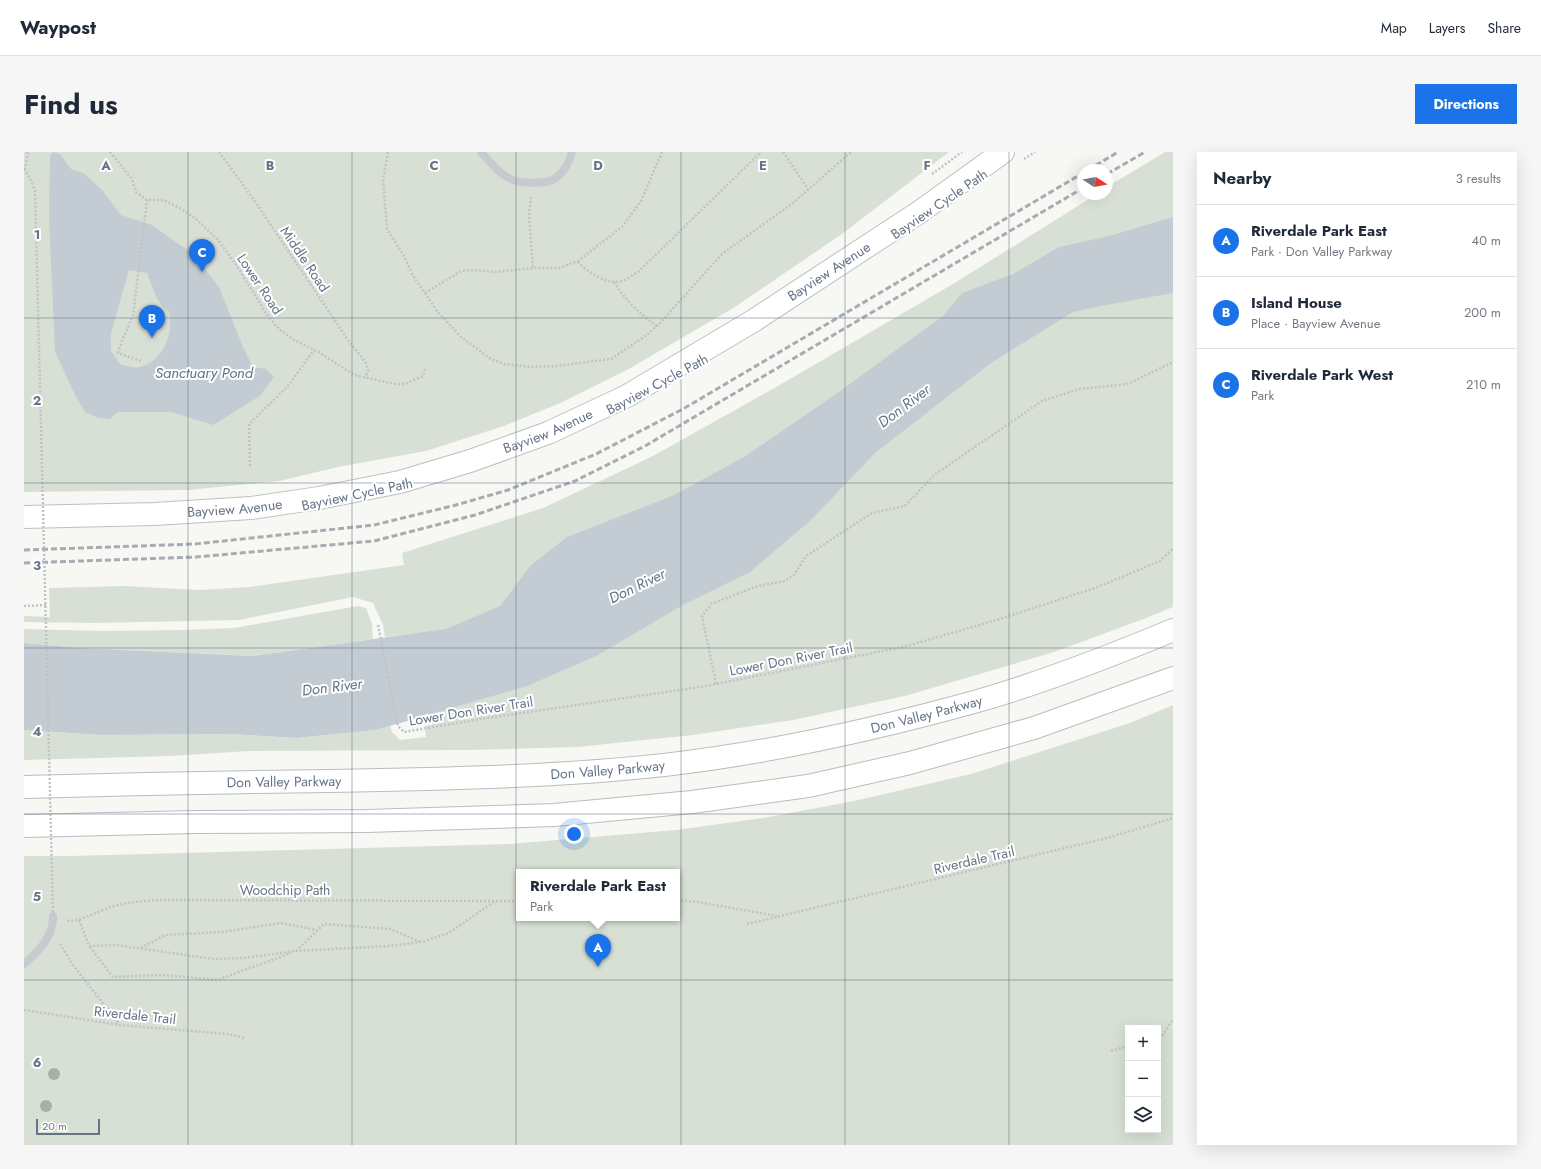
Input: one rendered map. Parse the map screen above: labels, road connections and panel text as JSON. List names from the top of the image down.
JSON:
{
  "streets": {
    "main road": ["Bayview Avenue", "Don Valley Parkway"],
    "path": [
      "Bayview Cycle Path",
      "Middle Road",
      "Lower Road",
      "Lower Don River Trail",
      "Riverdale Trail",
      "Woodchip Path"
    ]
  },
  "crossings": [
    ["Middle Road", "Lower Road"]
  ],
  "water": ["Sanctuary Pond", "Don River"],
  "scale_bar": "20 m",
  "north": "right",
  "page": {
    "header": "Waypost",
    "nav": ["Map", "Layers", "Share"],
    "title": "Find us",
    "buttons": "Directions",
    "heading": ["Nearby", "3 results"],
    "list": [
      {
        "mark": "A",
        "name": "Riverdale Park East",
        "note": "Park · Don Valley Parkway",
        "value": "40 m"
      },
      {
        "mark": "B",
        "name": "Island House",
        "note": "Place · Bayview Avenue",
        "value": "200 m"
      },
      {
        "mark": "C",
        "name": "Riverdale Park West",
        "note": "Park",
        "value": "210 m"
      }
    ],
    "pins": ["C", "B", "A"],
    "popup": ["Riverdale Park East", "Park"],
    "map_buttons": ["+", "−"],
    "scale": "20 m"
  },
  "grid": {
    "columns": [
      "A",
      "B",
      "C",
      "D",
      "E",
      "F"
    ],
    "rows": [
      "1",
      "2",
      "3",
      "4",
      "5",
      "6"
    ]
  }
}
